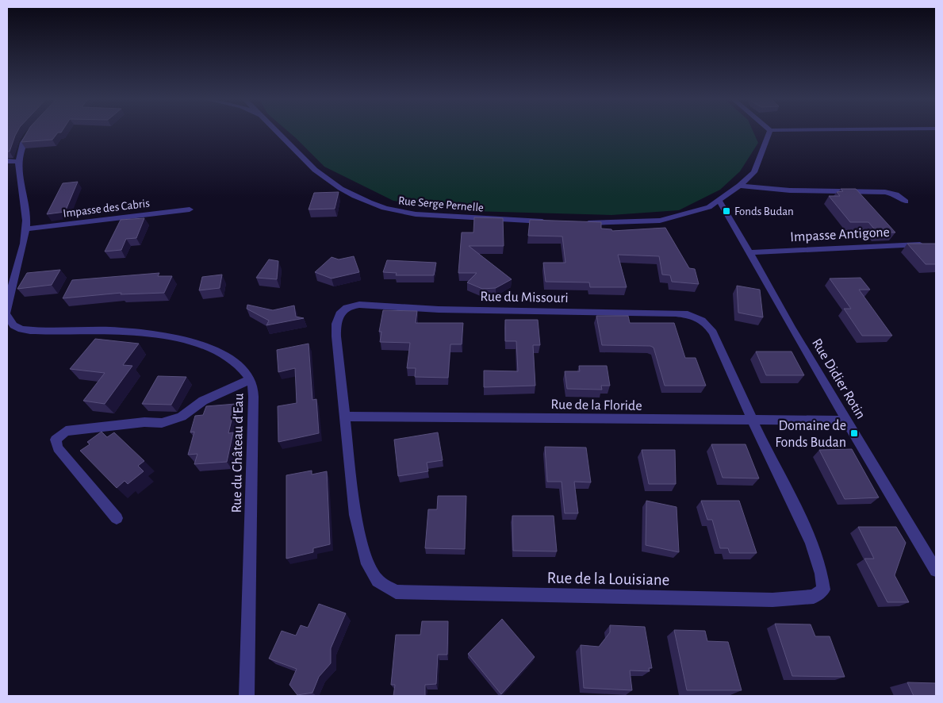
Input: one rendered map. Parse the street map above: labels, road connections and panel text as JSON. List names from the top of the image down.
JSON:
{
  "streets": {
    "street": [
      "Rue Serge Pernelle",
      "Impasse des Cabris",
      "Impasse Antigone",
      "Rue du Missouri",
      "Rue Didier Rotin",
      "Rue de la Floride",
      "Rue du Château d'Eau",
      "Rue de la Louisiane"
    ]
  },
  "crossings": [
    ["Impasse Antigone", "Rue Didier Rotin"],
    ["Rue du Missouri", "Rue de la Floride"],
    ["Rue du Missouri", "Rue de la Louisiane"],
    ["Rue Didier Rotin", "Rue de la Floride"],
    ["Rue de la Floride", "Rue de la Louisiane"]
  ],
  "places": {
    "transit": ["Fonds Budan", "Domaine de Fonds Budan"]
  }
}
